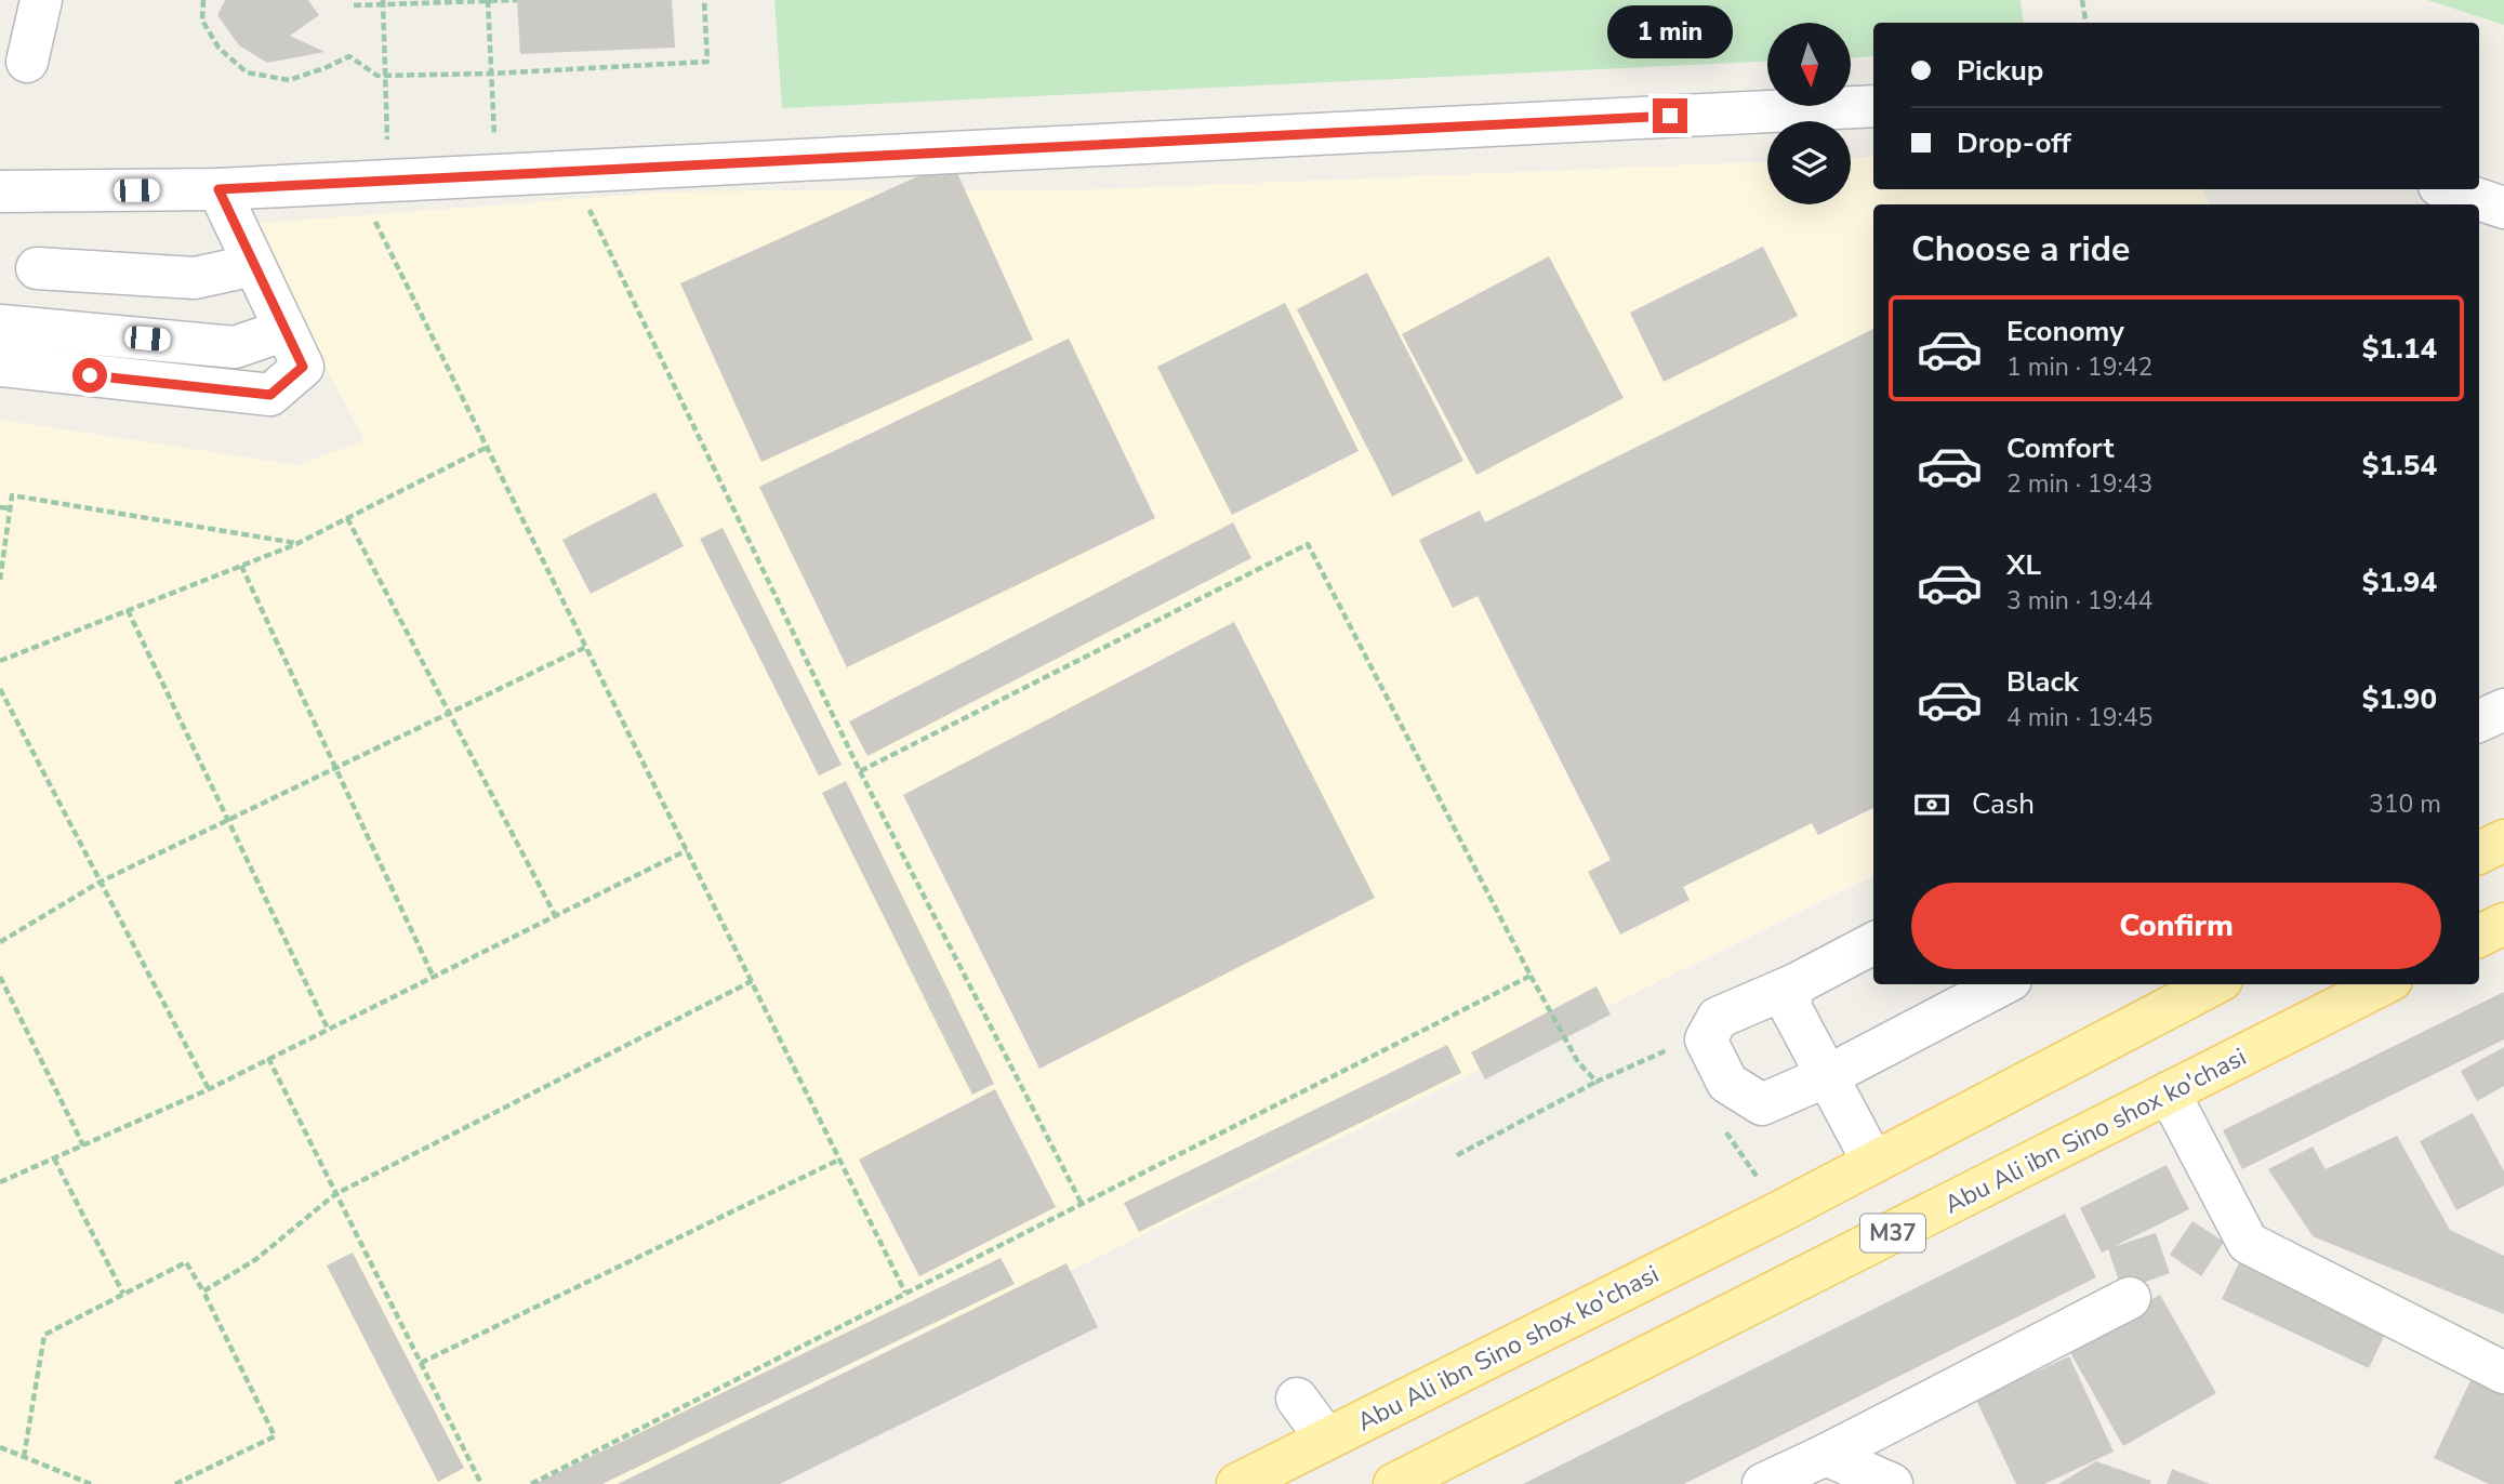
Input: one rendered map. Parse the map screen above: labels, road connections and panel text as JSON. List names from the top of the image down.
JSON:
{
  "streets": {
    "main road": ["Abu Ali ibn Sino shox ko'chasi", "M37"]
  },
  "north": "bottom",
  "page": {
    "bubble": "1 min",
    "banner": ["Pickup", "Drop-off"],
    "heading": "Choose a ride",
    "list": [
      {
        "name": "Economy",
        "note": "1 min · 19:42",
        "value": "$1.14"
      },
      {
        "name": "Comfort",
        "note": "2 min · 19:43",
        "value": "$1.54"
      },
      {
        "name": "XL",
        "note": "3 min · 19:44",
        "value": "$1.94"
      },
      {
        "name": "Black",
        "note": "4 min · 19:45",
        "value": "$1.90"
      }
    ],
    "pay": ["Cash", "310 m"],
    "buttons": "Confirm"
  }
}
